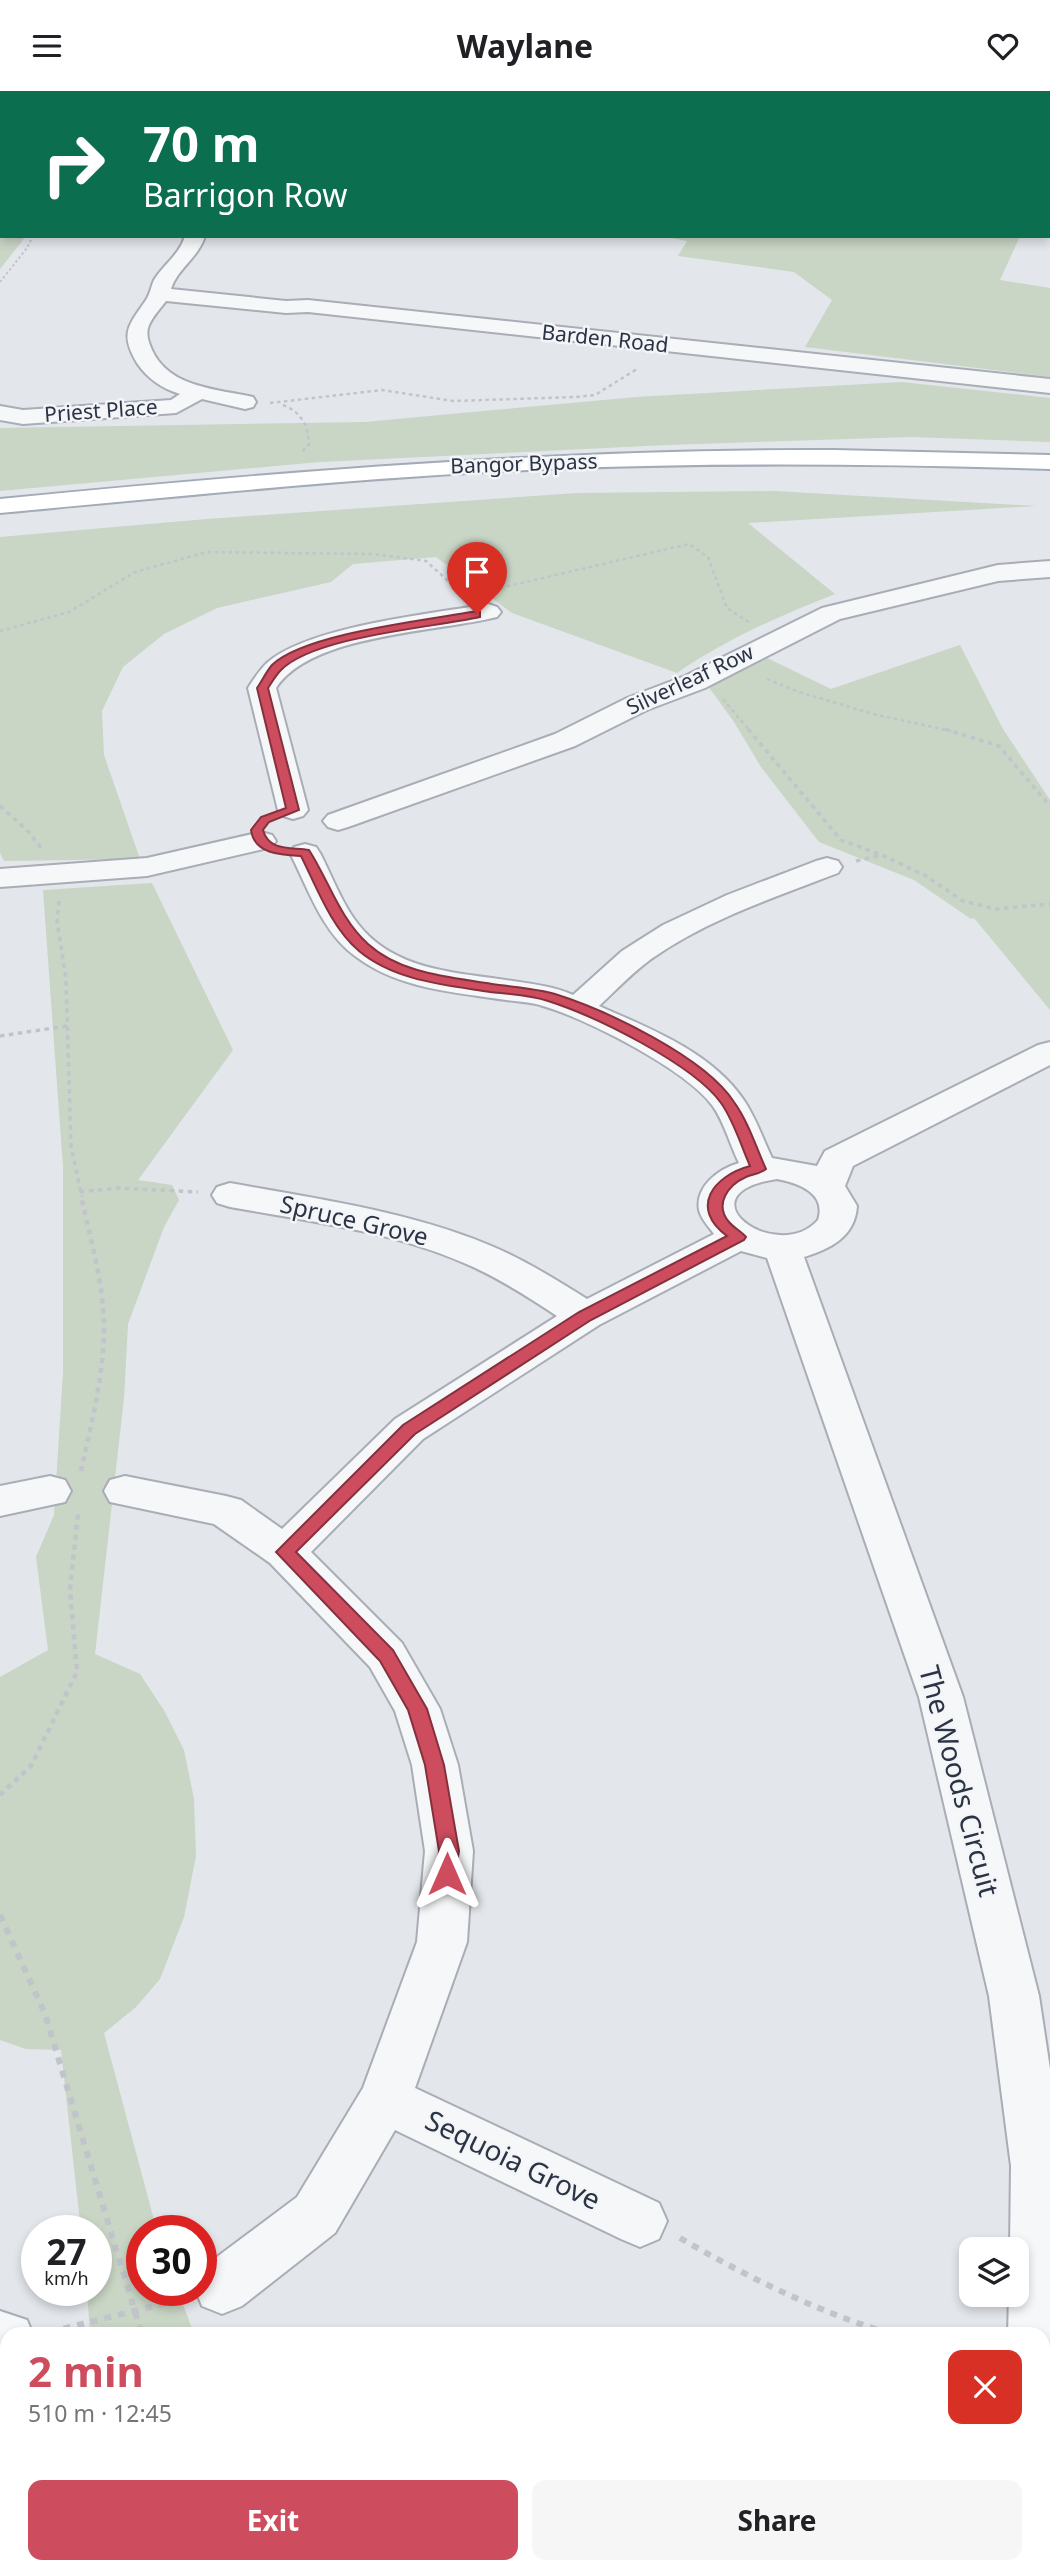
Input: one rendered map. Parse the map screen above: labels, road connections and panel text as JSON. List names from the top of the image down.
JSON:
{
  "streets": {
    "main road": ["Bangor Bypass"],
    "street": [
      "Barden Road",
      "Priest Place",
      "Silverleaf Row",
      "Spruce Grove",
      "The Woods Circuit",
      "Sequoia Grove"
    ]
  },
  "crossings": [
    ["Barden Road", "Priest Place"]
  ],
  "page": {
    "header": "Waylane",
    "turn": ["70 m", "Barrigon Row"],
    "speed": "27 km/h",
    "limit": "30",
    "heading": ["2 min", "510 m · 12:45"],
    "buttons": ["Exit", "Share"]
  }
}
